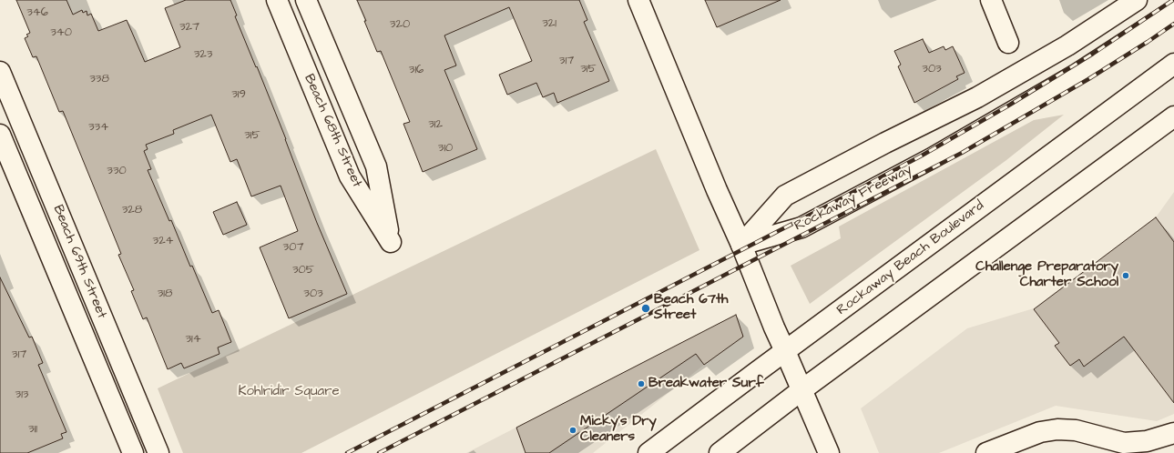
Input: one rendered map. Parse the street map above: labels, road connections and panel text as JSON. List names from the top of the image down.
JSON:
{
  "streets": {
    "street": [
      "Beach 68th Street",
      "Rockaway Freeway",
      "Rockaway Beach Boulevard",
      "Beach 69th Street"
    ]
  },
  "parks": ["Kohlridir Square"],
  "places": [
    "Challenge Preparatory Charter School",
    "Beach 67th Street",
    "Breakwater Surf",
    "Micky's Dry Cleaners"
  ],
  "house_numbers": [
    "346",
    "321",
    "320",
    "327",
    "340",
    "323",
    "317",
    "315",
    "303",
    "316",
    "338",
    "319",
    "312",
    "334",
    "315",
    "310",
    "330",
    "328",
    "324",
    "307",
    "305",
    "318",
    "303",
    "314",
    "317",
    "313",
    "311"
  ]
}
